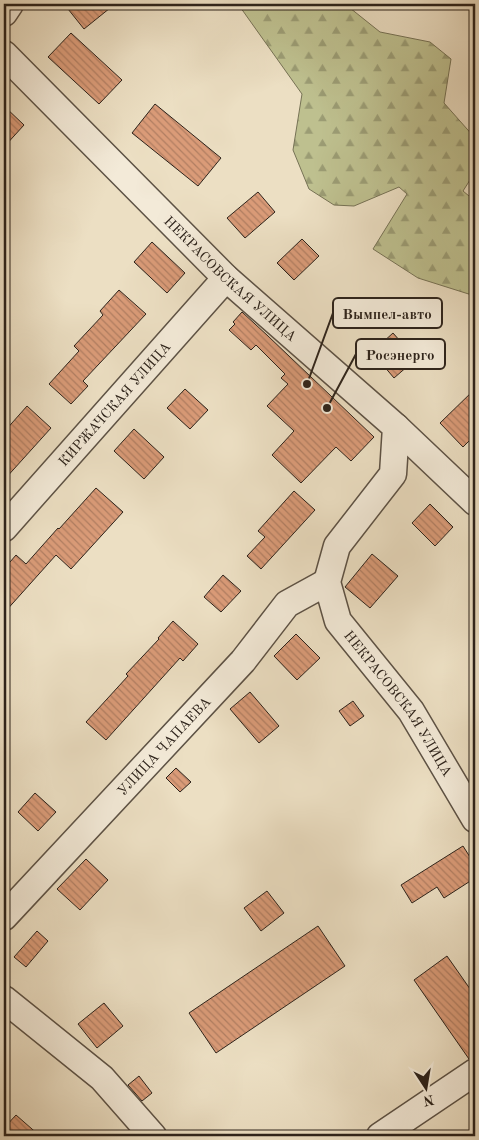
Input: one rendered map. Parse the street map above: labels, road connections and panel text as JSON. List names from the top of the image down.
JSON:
{
  "streets": {
    "street": ["НЕКРАСОВСКАЯ УЛИЦА", "КИРЖАЧСКАЯ УЛИЦА", "УЛИЦА ЧАПАЕВА"]
  },
  "crossings": [
    ["НЕКРАСОВСКАЯ УЛИЦА", "КИРЖАЧСКАЯ УЛИЦА"],
    ["НЕКРАСОВСКАЯ УЛИЦА", "УЛИЦА ЧАПАЕВА"]
  ],
  "places": ["Вымпел-авто", "Росэнерго"],
  "north": "bottom"
}
